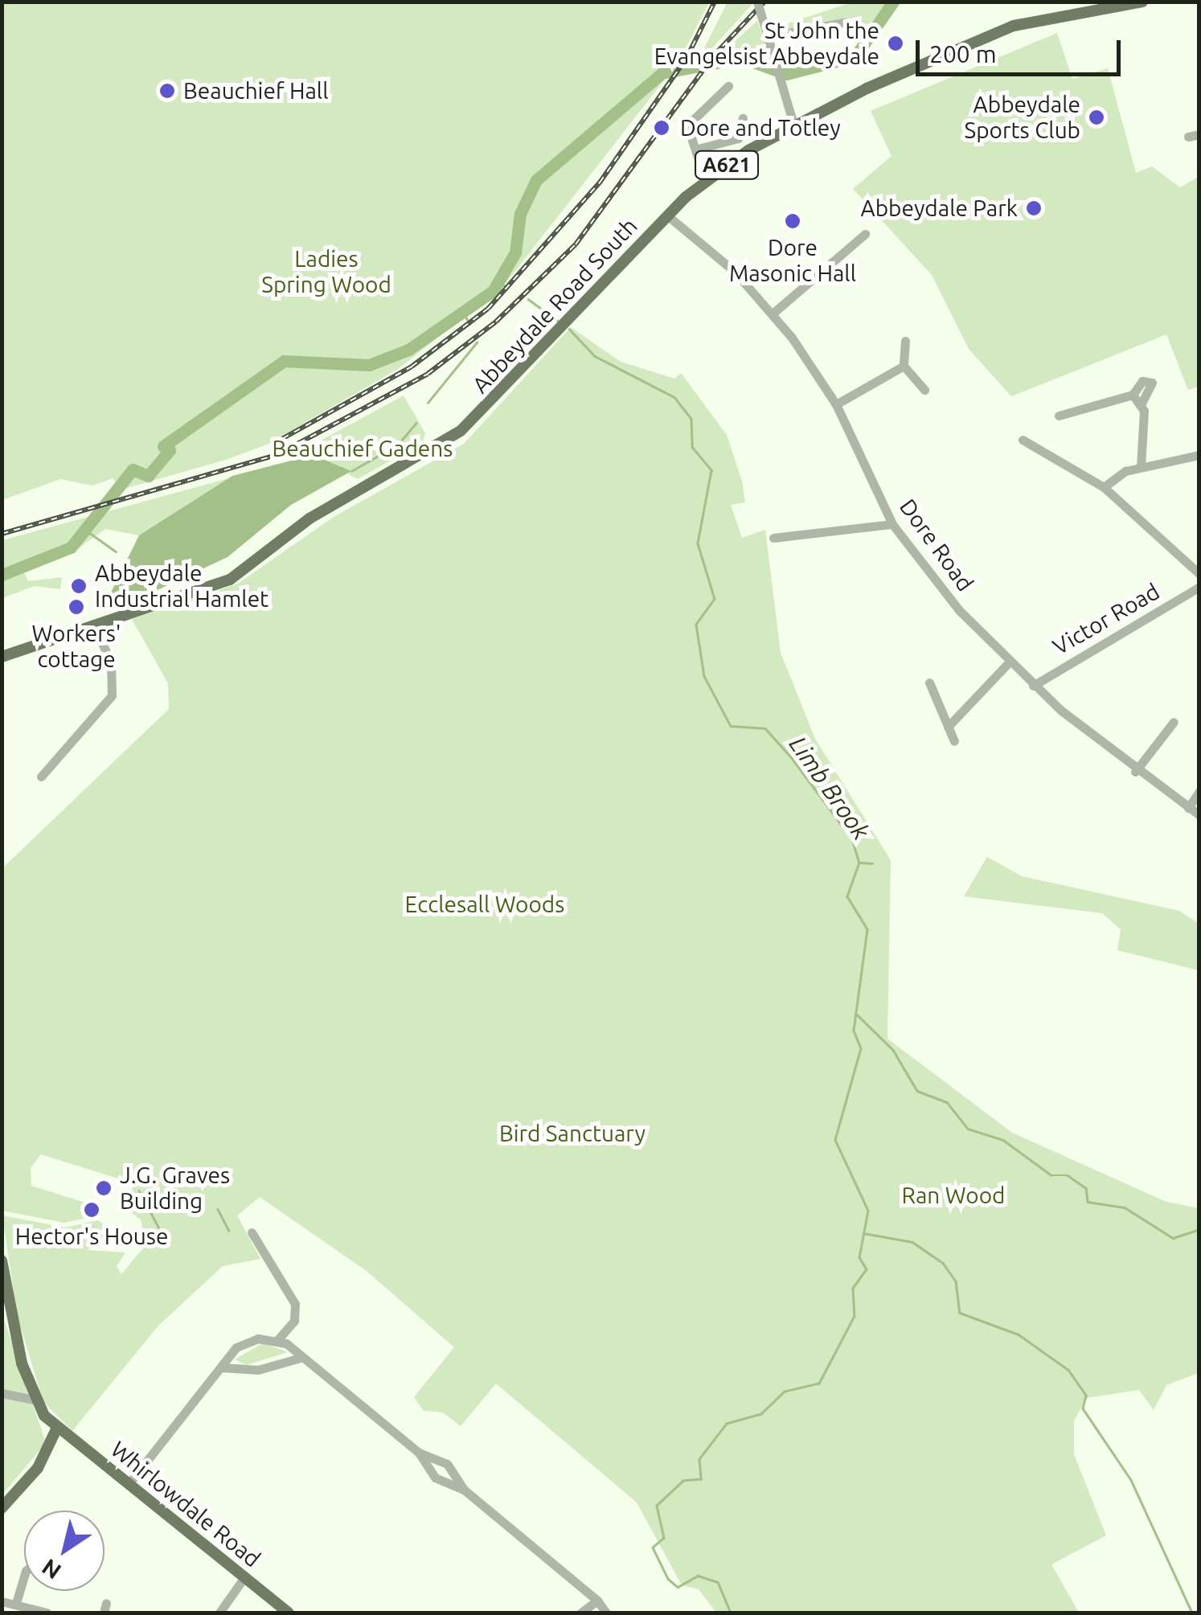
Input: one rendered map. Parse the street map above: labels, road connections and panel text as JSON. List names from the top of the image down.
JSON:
{
  "streets": {
    "main road": ["A621", "Abbeydale Road South", "Whirlowdale Road"],
    "street": ["Dore Road", "Victor Road"]
  },
  "crossings": [
    ["Abbeydale Road South", "Dore Road"],
    ["Dore Road", "Victor Road"]
  ],
  "water": ["Limb Brook"],
  "parks": [
    "Ladies Spring Wood",
    "Beauchief Gadens",
    "Ecclesall Woods",
    "Bird Sanctuary",
    "Ran Wood"
  ],
  "places": [
    "St John the Evangelsist Abbeydale",
    "Beauchief Hall",
    "Abbeydale Sports Club",
    "Dore and Totley",
    "Abbeydale Park",
    "Dore Masonic Hall",
    "Abbeydale Industrial Hamlet",
    "Workers' cottage",
    "J.G. Graves Building",
    "Hector's House"
  ],
  "scale_bar": "200 m",
  "north": "bottom left"
}
